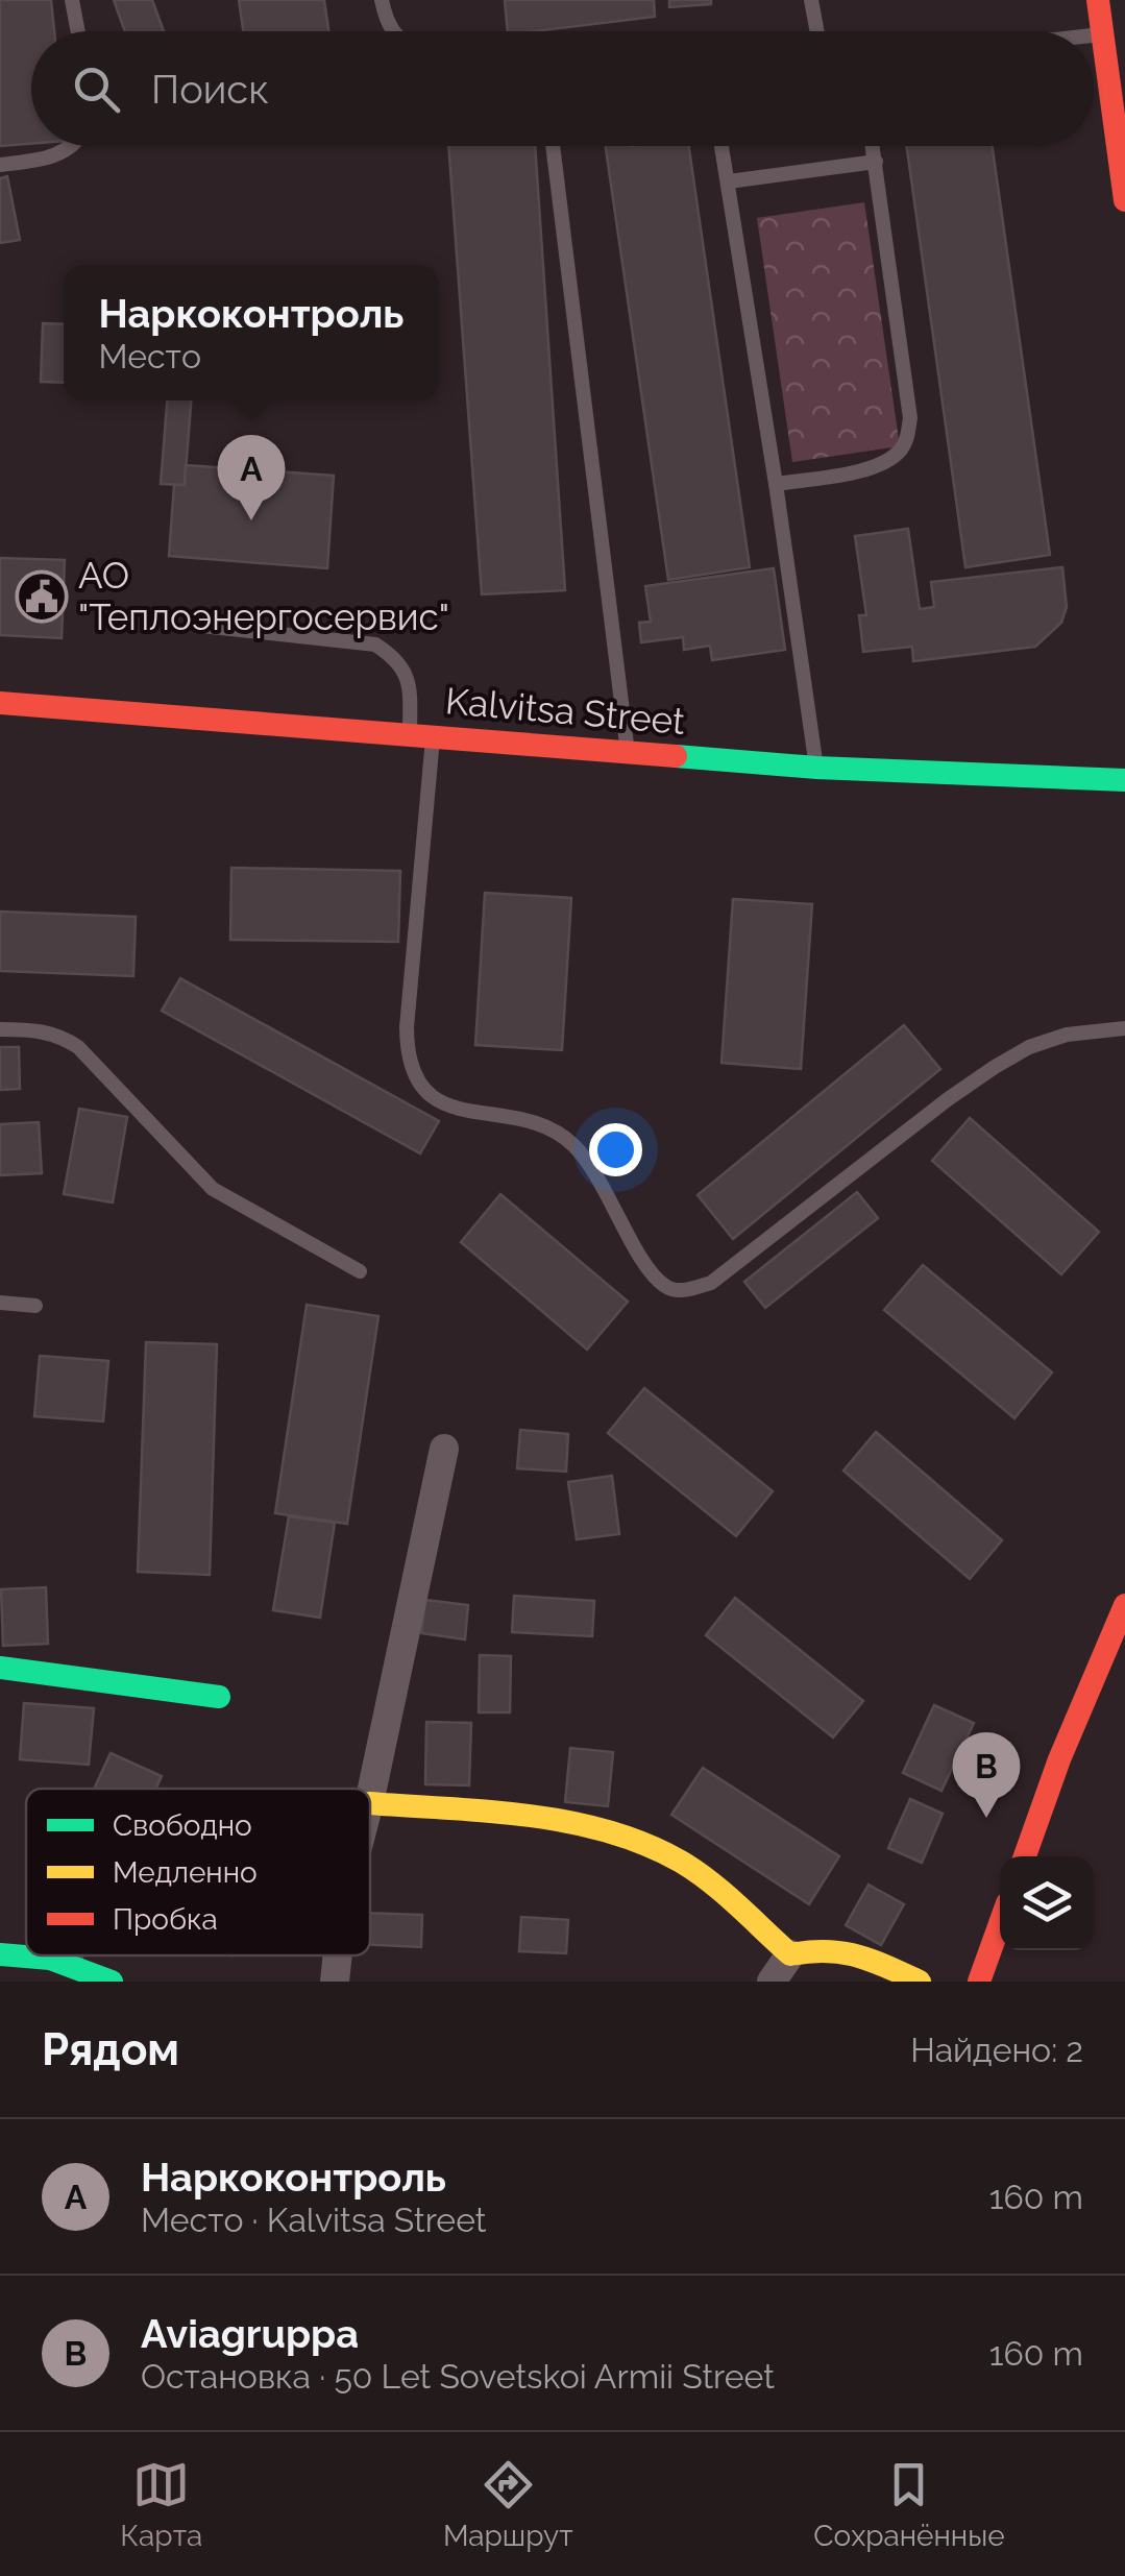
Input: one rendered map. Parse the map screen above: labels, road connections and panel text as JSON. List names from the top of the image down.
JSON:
{
  "streets": {
    "street": ["Kalvitsa Street"]
  },
  "places": {
    "public building": ["АО \"Теплоэнергосервис\""]
  },
  "legend": ["Свободно", "Медленно", "Пробка"],
  "page": {
    "search": "Поиск",
    "popup": ["Наркоконтроль", "Место"],
    "pins": ["A", "B"],
    "heading": ["Рядом", "Найдено: 2"],
    "list": [
      {
        "mark": "A",
        "name": "Наркоконтроль",
        "note": "Место · Kalvitsa Street",
        "value": "160 m"
      },
      {
        "mark": "B",
        "name": "Aviagruppa",
        "note": "Остановка · 50 Let Sovetskoi Armii Street",
        "value": "160 m"
      }
    ],
    "nav": ["Карта", "Маршрут", "Сохранённые"]
  }
}
